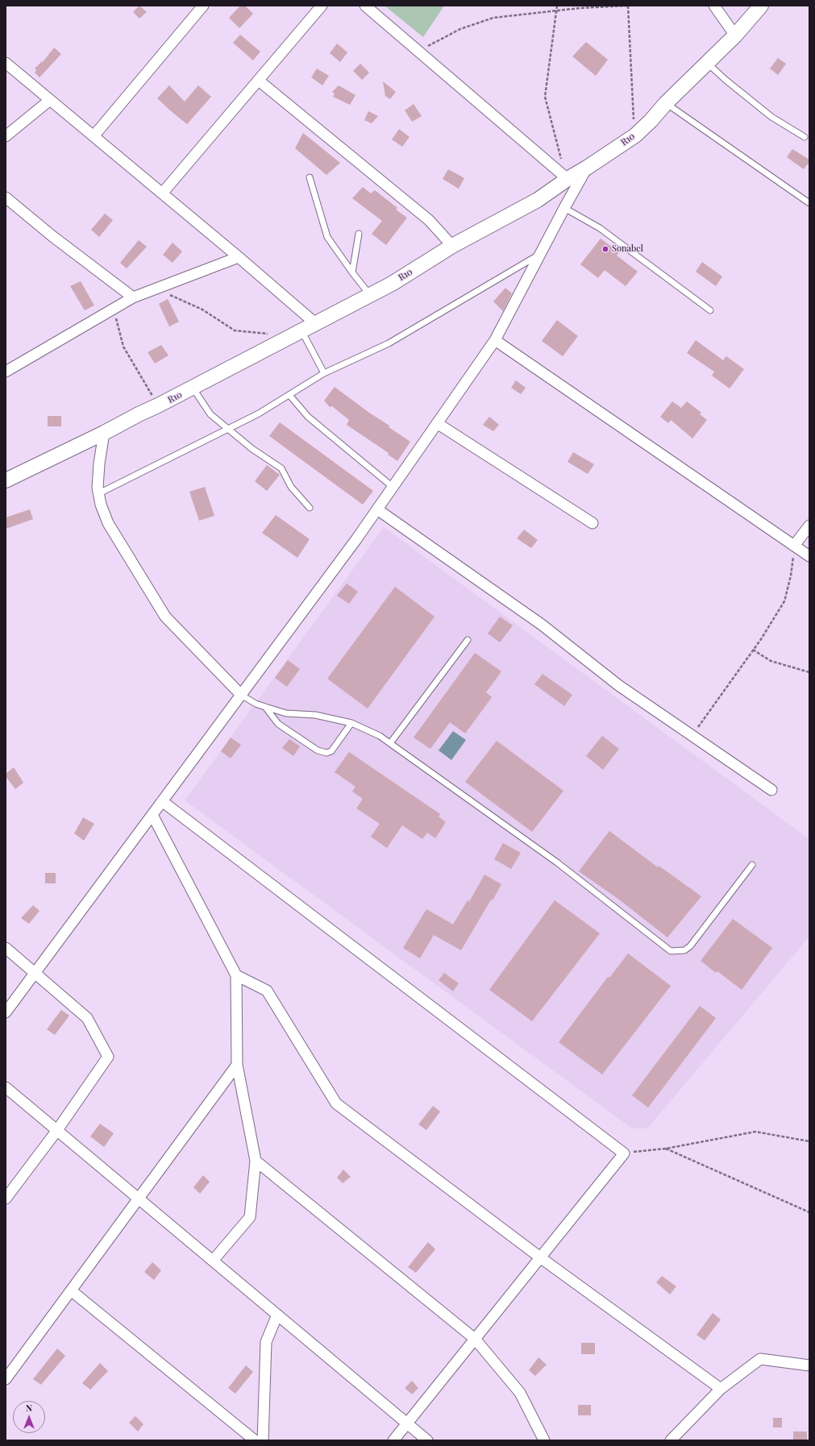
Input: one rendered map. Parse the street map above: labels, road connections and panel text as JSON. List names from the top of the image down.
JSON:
{
  "streets": {
    "main road": ["R10"]
  },
  "places": ["Sonabel"],
  "north": "top"
}
